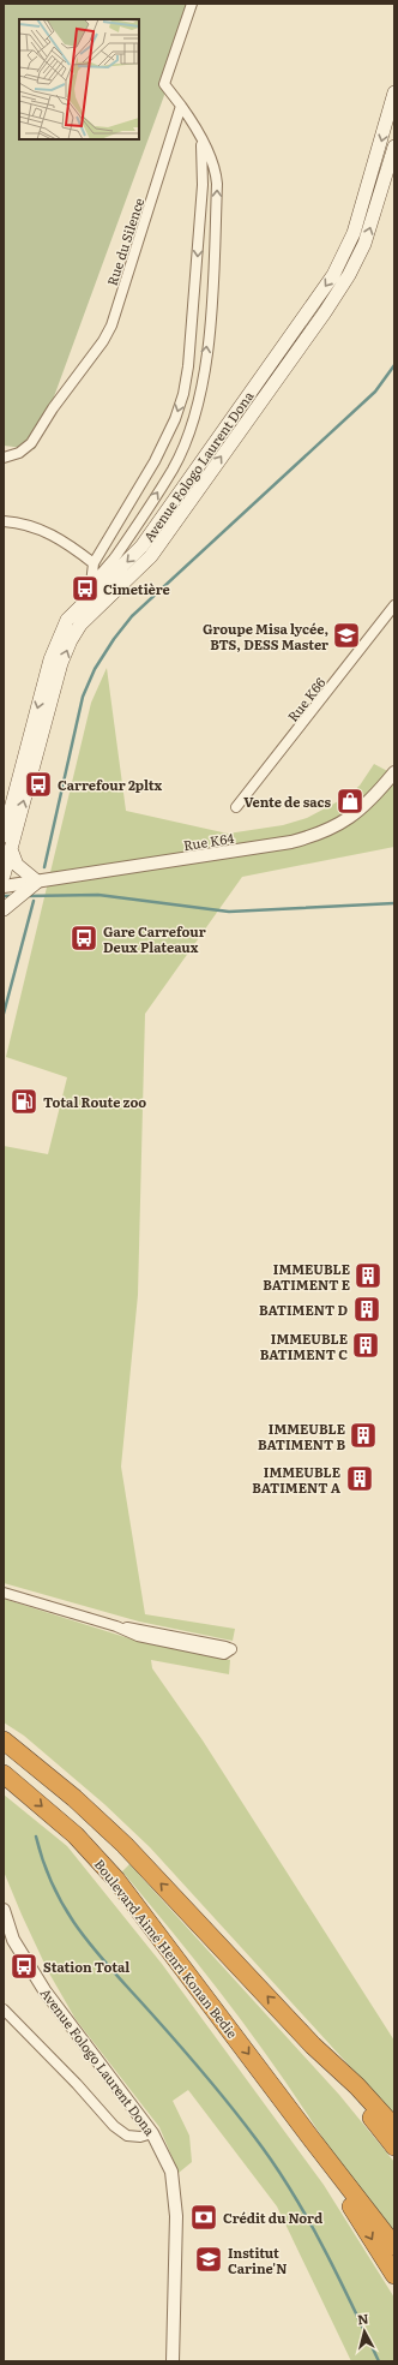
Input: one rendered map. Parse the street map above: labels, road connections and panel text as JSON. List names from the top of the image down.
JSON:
{
  "streets": {
    "highway": ["Boulevard Aimé Henri Konan Bedie"],
    "main road": ["Avenue Fologo Laurent Dona"],
    "street": ["Rue du Silence", "Rue K66", "Rue K64"]
  },
  "places": {
    "bus stop": [
      "Cimetière",
      "Carrefour 2pltx",
      "Gare Carrefour Deux Plateaux",
      "Station Total"
    ],
    "school or university": ["Groupe Misa lycée, BTS, DESS Master", "Institut Carine'N"],
    "shop": ["Vente de sacs"],
    "fuel station": ["Total Route zoo"],
    "building": [
      "IMMEUBLE BATIMENT E",
      "BATIMENT D",
      "IMMEUBLE BATIMENT C",
      "IMMEUBLE BATIMENT B",
      "IMMEUBLE BATIMENT A"
    ],
    "bank": ["Crédit du Nord"]
  },
  "north": "top"
}
